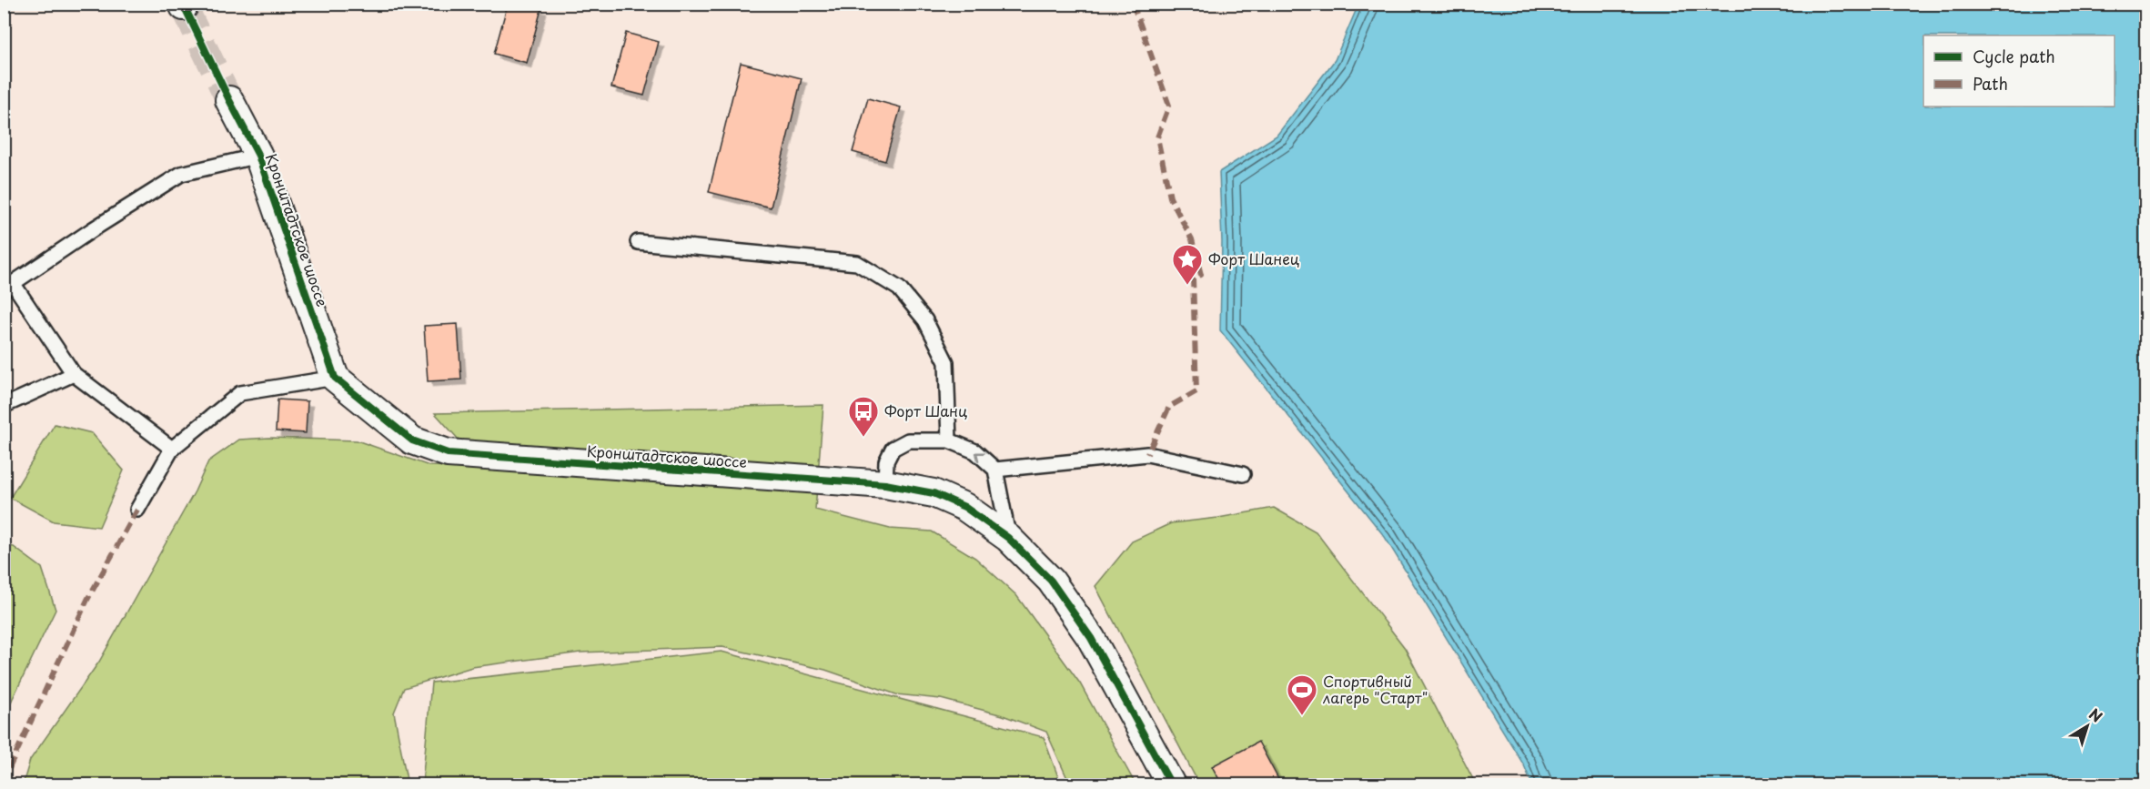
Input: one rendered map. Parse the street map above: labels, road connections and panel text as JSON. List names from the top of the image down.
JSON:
{
  "streets": {
    "street": ["Кронштадтское шоссе"]
  },
  "places": {
    "place": ["Форт Шанец"],
    "bus stop": ["Форт Шанц"],
    "sports": ["Спортивный лагерь \"Старт\""]
  },
  "legend": ["Cycle path", "Path"],
  "north": "top right"
}
